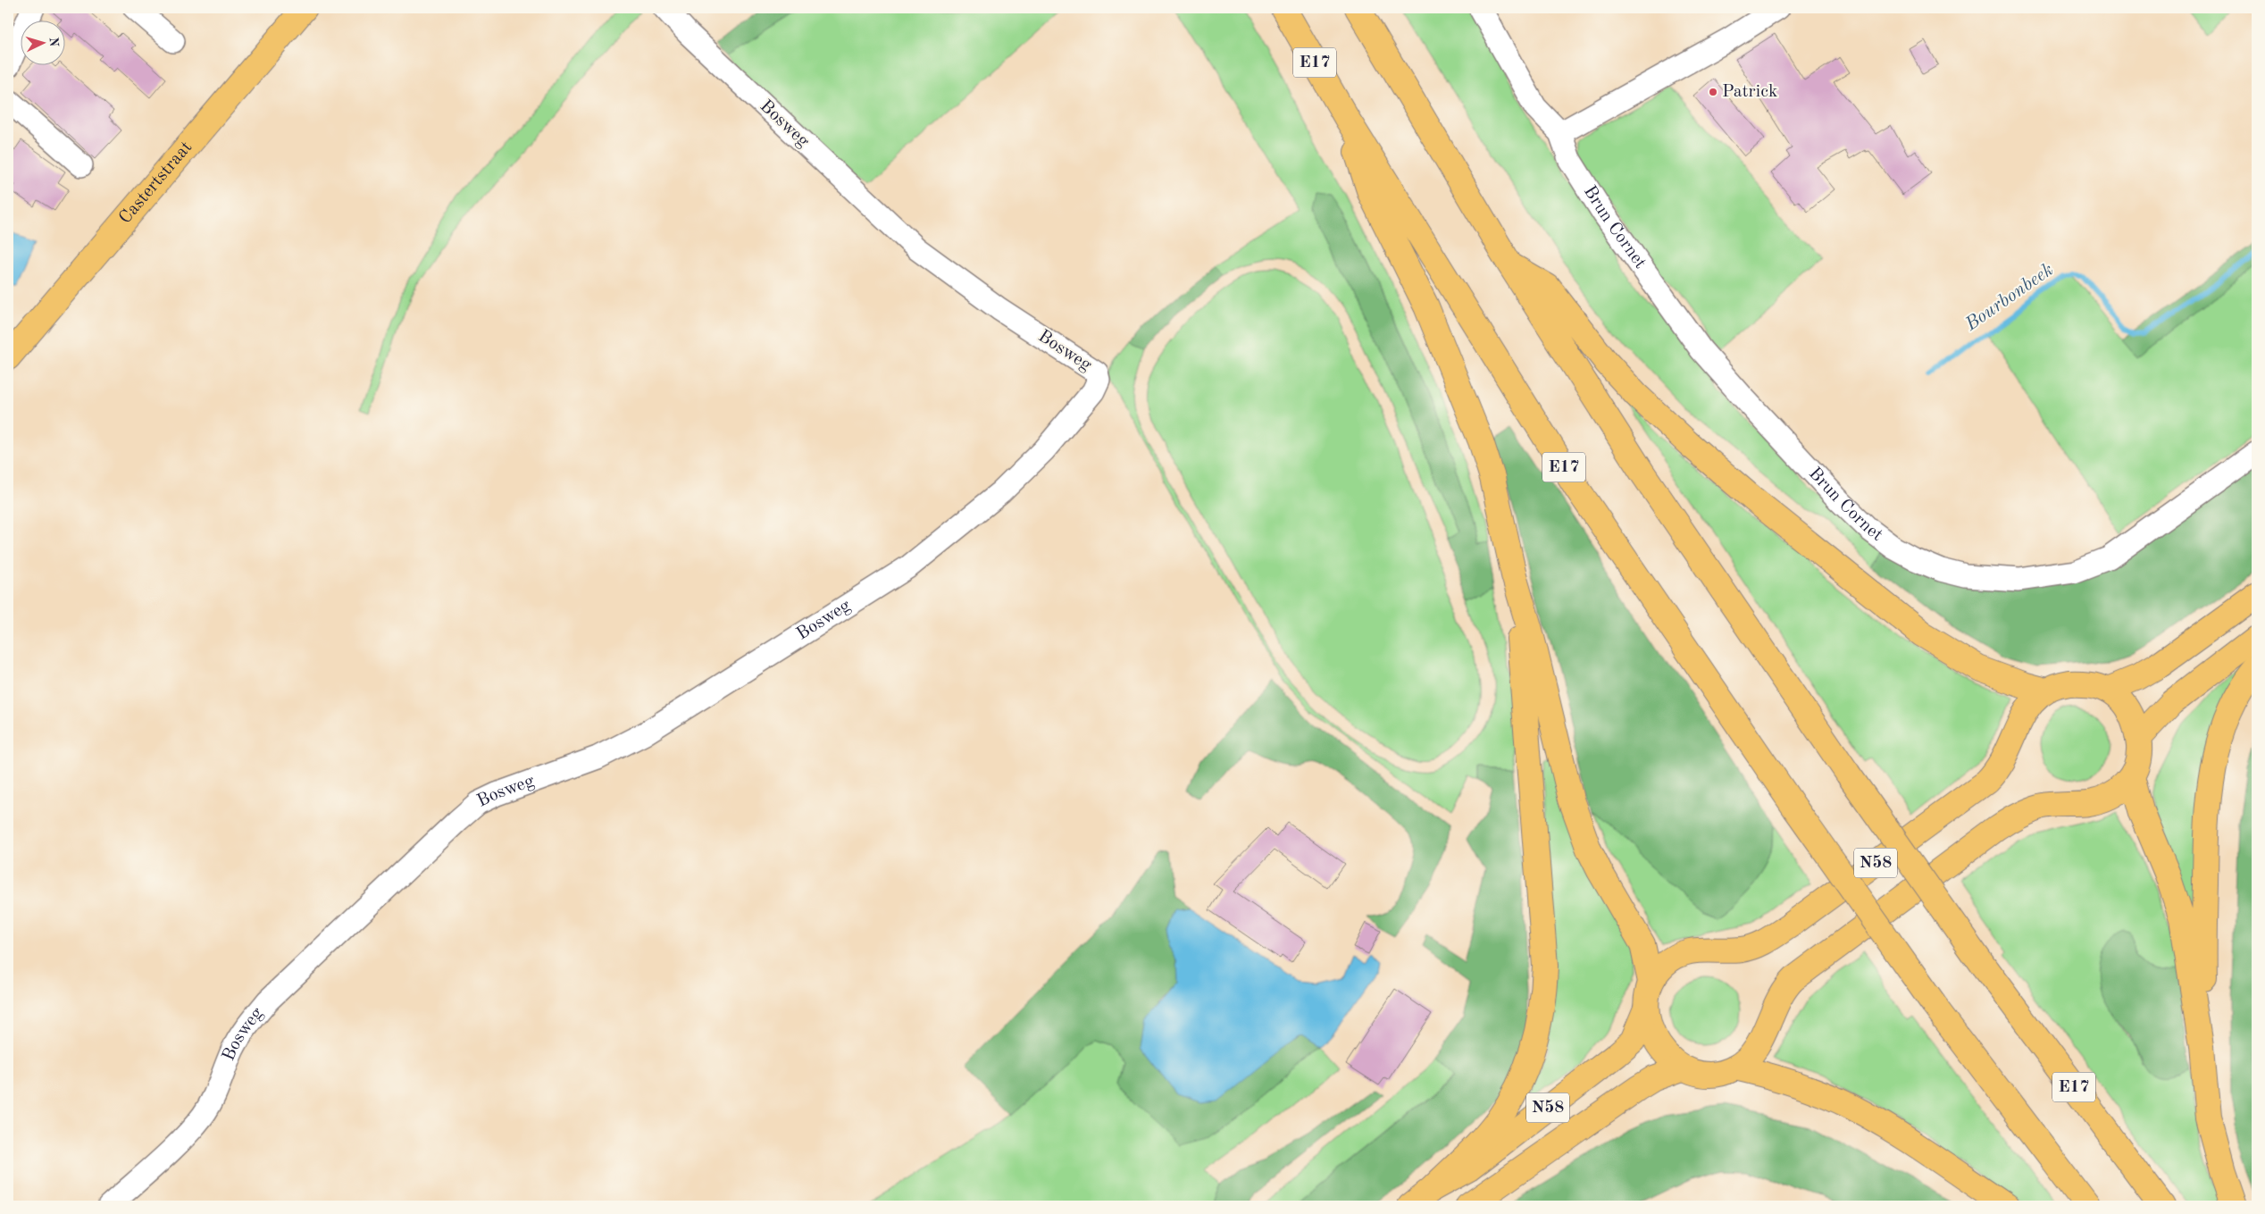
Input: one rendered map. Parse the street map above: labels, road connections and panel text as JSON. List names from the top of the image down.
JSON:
{
  "streets": {
    "main road": ["E17", "Castertstraat", "N58"],
    "street": ["Bosweg", "Brun Cornet"]
  },
  "water": ["Bourbonbeek"],
  "places": ["Patrick"],
  "north": "right"
}
